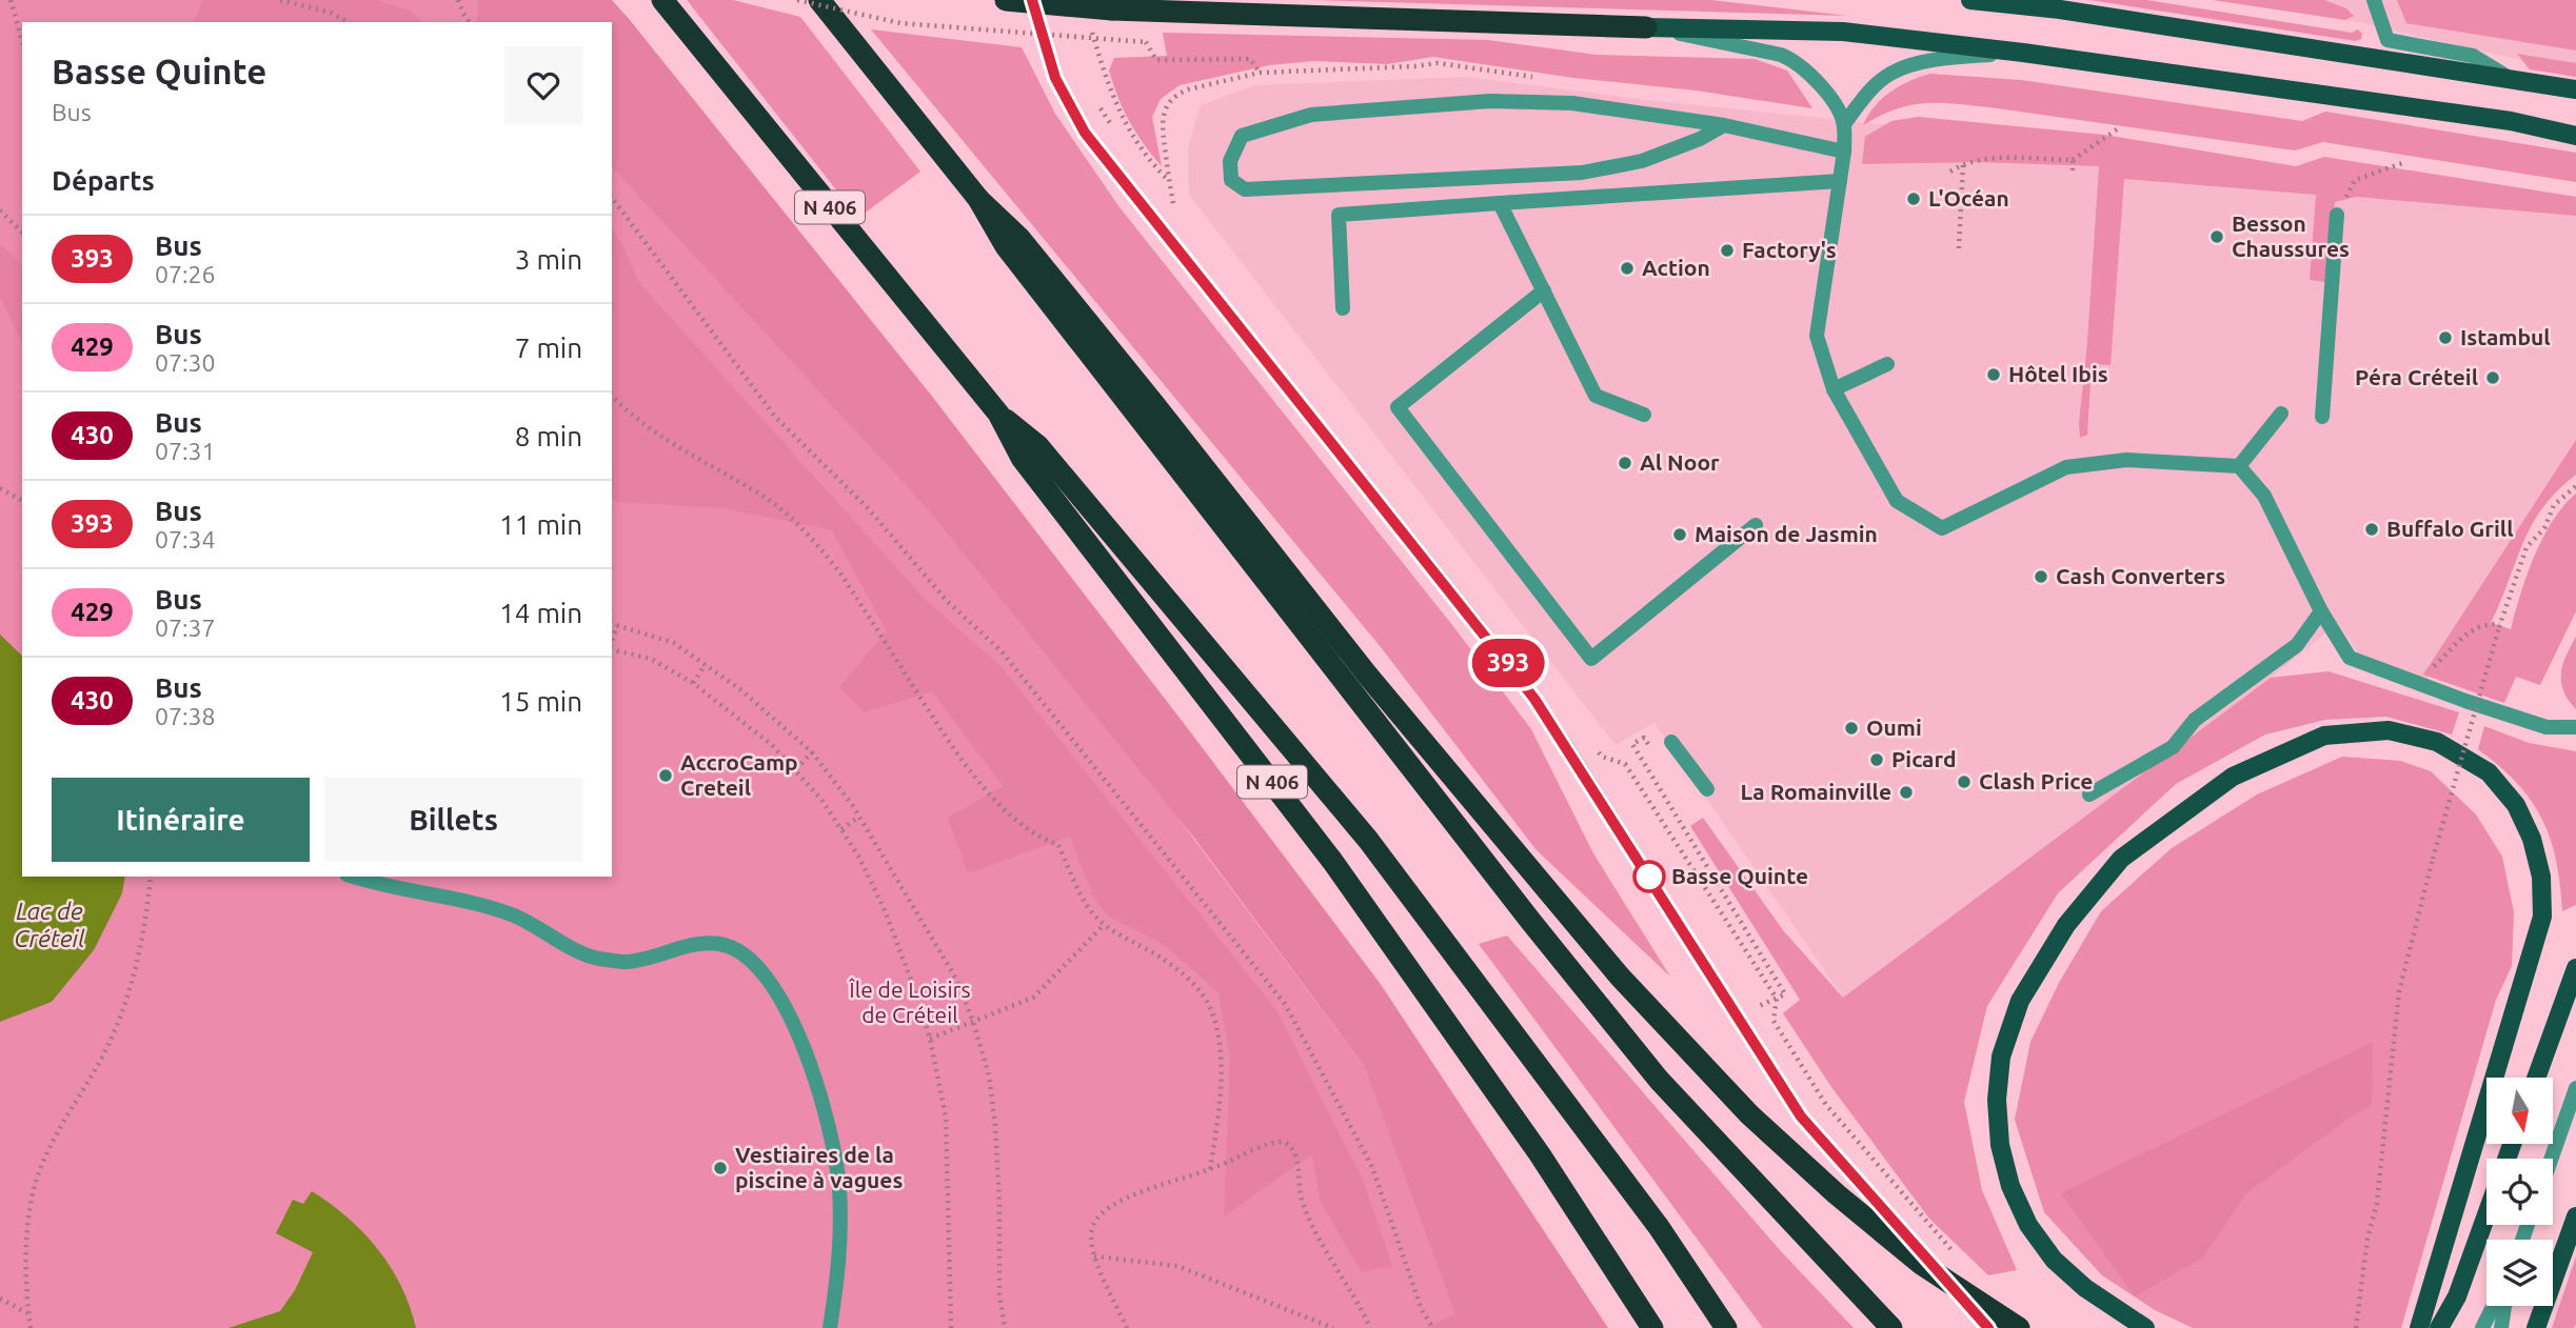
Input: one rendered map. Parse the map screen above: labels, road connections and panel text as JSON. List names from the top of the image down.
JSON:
{
  "streets": {
    "highway": ["N 406"]
  },
  "water": ["Lac de Créteil"],
  "parks": ["Île de Loisirs de Créteil"],
  "places": [
    "L'Océan",
    "Besson Chaussures",
    "Factory's",
    "Action",
    "Istambul",
    "Hôtel Ibis",
    "Péra Créteil",
    "Al Noor",
    "Buffalo Grill",
    "Maison de Jasmin",
    "Cash Converters",
    "Oumi",
    "Picard",
    "AccroCamp Creteil",
    "Clash Price",
    "La Romainville",
    "Basse Quinte",
    "Vestiaires de la piscine à vagues"
  ],
  "lines": ["bus line 393"],
  "north": "bottom",
  "page": {
    "on_map": "393",
    "heading": [
      ["Basse Quinte", "Bus"],
      "Départs"
    ],
    "list": [
      {
        "mark": "393",
        "name": "Bus",
        "note": "07:26",
        "value": "3 min"
      },
      {
        "mark": "429",
        "name": "Bus",
        "note": "07:30",
        "value": "7 min"
      },
      {
        "mark": "430",
        "name": "Bus",
        "note": "07:31",
        "value": "8 min"
      },
      {
        "mark": "393",
        "name": "Bus",
        "note": "07:34",
        "value": "11 min"
      },
      {
        "mark": "429",
        "name": "Bus",
        "note": "07:37",
        "value": "14 min"
      },
      {
        "mark": "430",
        "name": "Bus",
        "note": "07:38",
        "value": "15 min"
      }
    ],
    "buttons": ["Itinéraire", "Billets"]
  }
}
